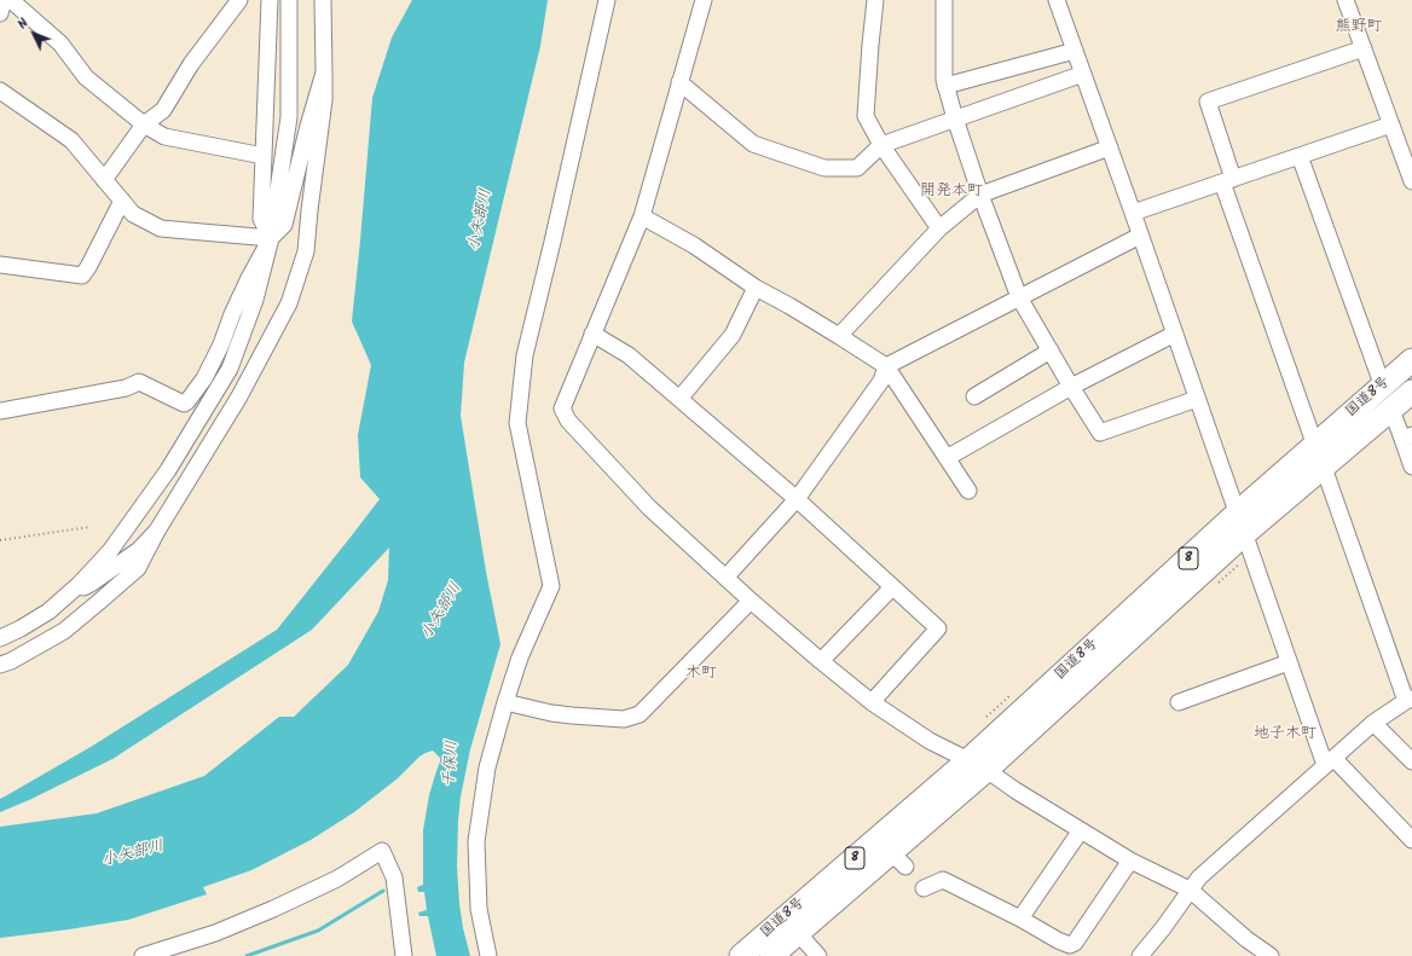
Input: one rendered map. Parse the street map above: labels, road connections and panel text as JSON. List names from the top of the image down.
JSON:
{
  "streets": {
    "highway": ["国道8号", "8"]
  },
  "districts": [
    "熊野町",
    "開発本町",
    "木町",
    "地子木町"
  ],
  "water": ["小矢部川", "千保川"],
  "north": "top left"
}
